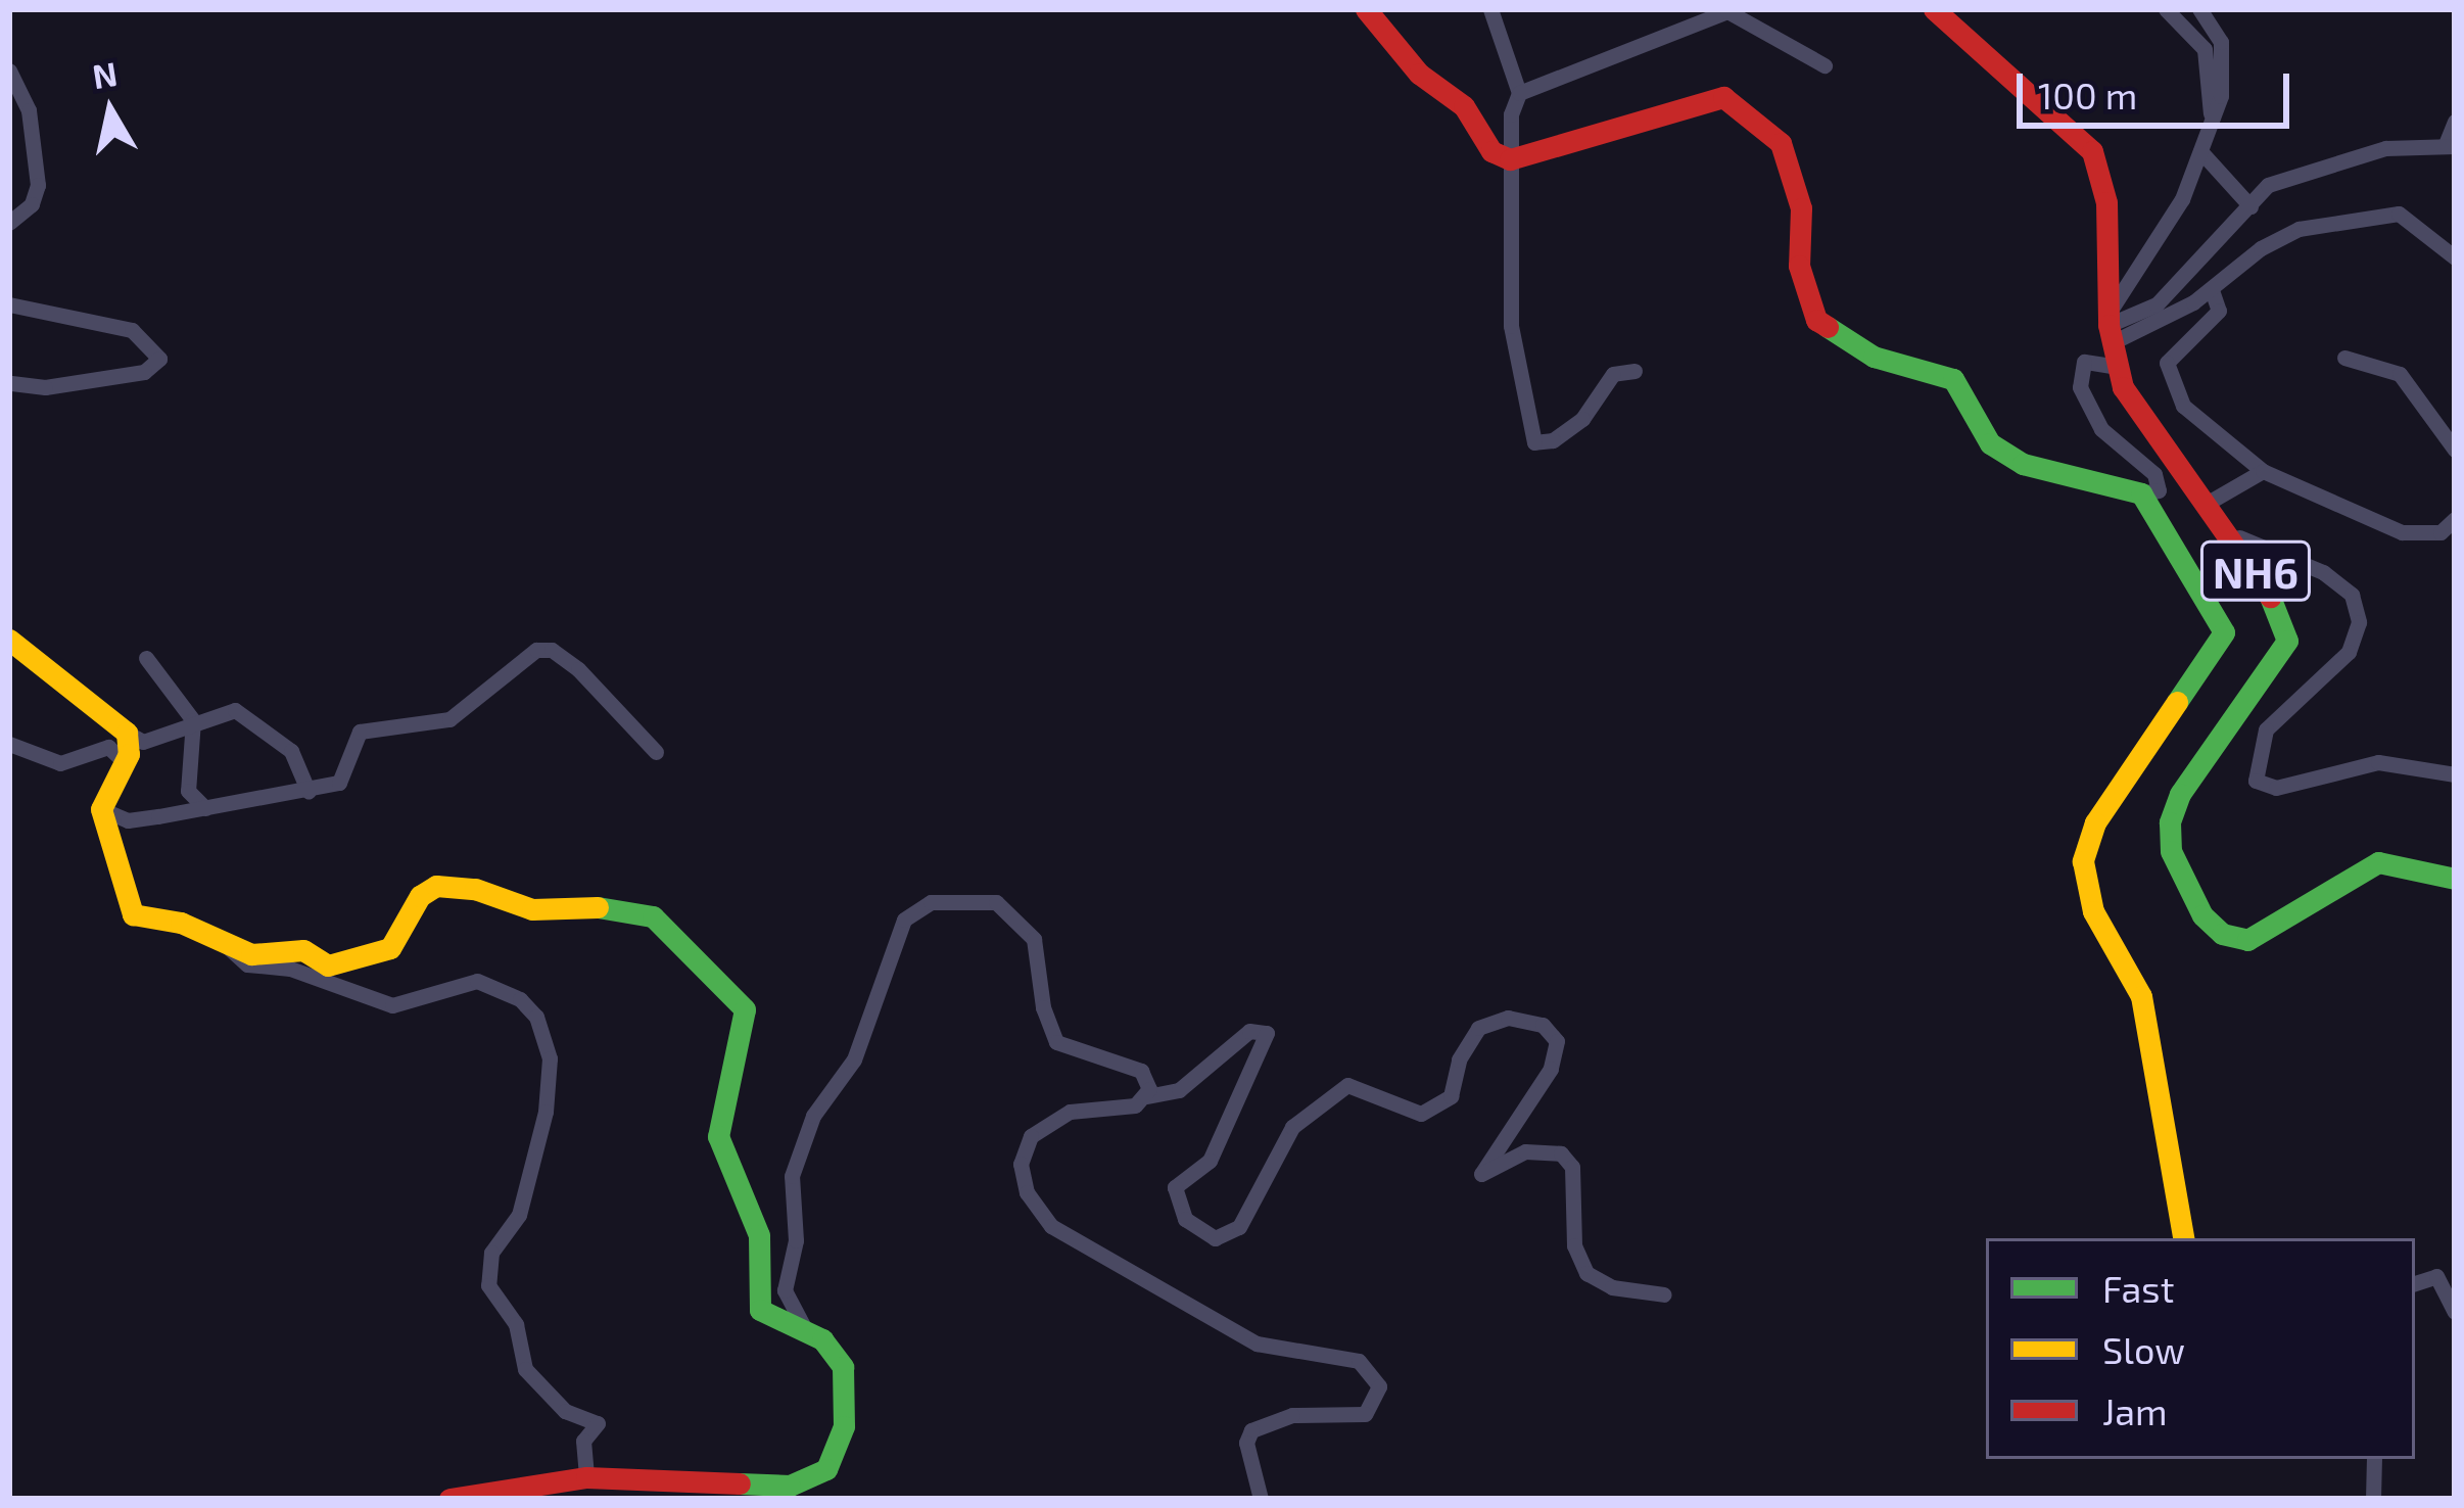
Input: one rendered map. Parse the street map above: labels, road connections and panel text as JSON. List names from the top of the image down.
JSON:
{
  "streets": {
    "main road": ["NH6"]
  },
  "legend": ["Fast", "Slow", "Jam"],
  "scale_bar": "100 m",
  "north": "top"
}
